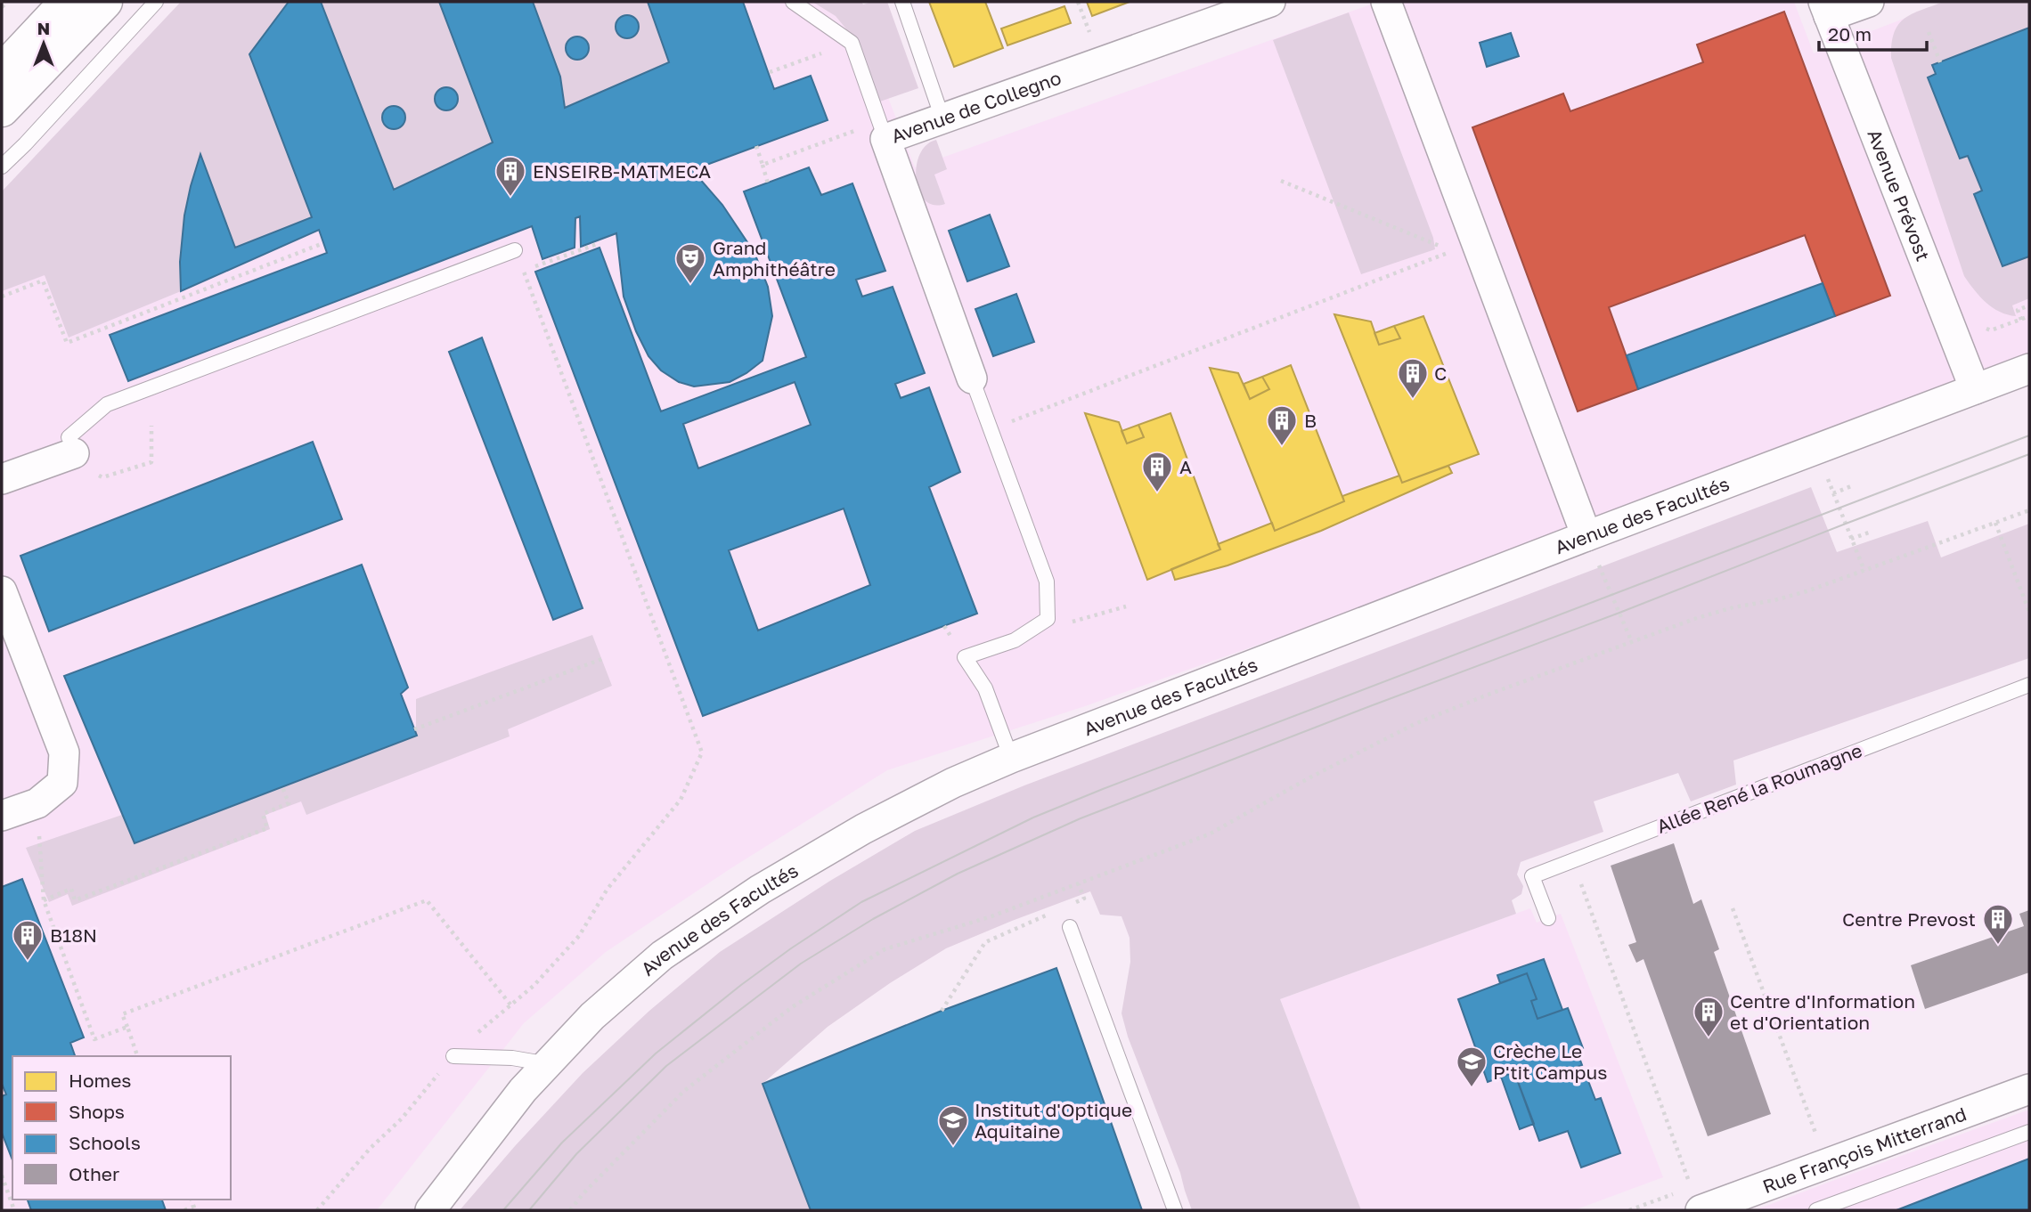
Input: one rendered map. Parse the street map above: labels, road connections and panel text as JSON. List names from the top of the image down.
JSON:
{
  "streets": {
    "street": [
      "Avenue de Collegno",
      "Avenue Prévost",
      "Avenue des Facultés",
      "Rue François Mitterrand"
    ],
    "lane": ["Allée René la Roumagne"]
  },
  "crossings": [
    ["Avenue Prévost", "Avenue des Facultés"]
  ],
  "places": {
    "building": [
      "ENSEIRB-MATMECA",
      "C",
      "B",
      "A",
      "Centre Prevost",
      "B18N",
      "Centre d'Information et d'Orientation"
    ],
    "theatre": ["Grand Amphithéâtre"],
    "school or university": ["Crèche Le P'tit Campus", "Institut d'Optique Aquitaine"]
  },
  "legend": [
    "Homes",
    "Shops",
    "Schools",
    "Other"
  ],
  "scale_bar": "20 m",
  "north": "top"
}
